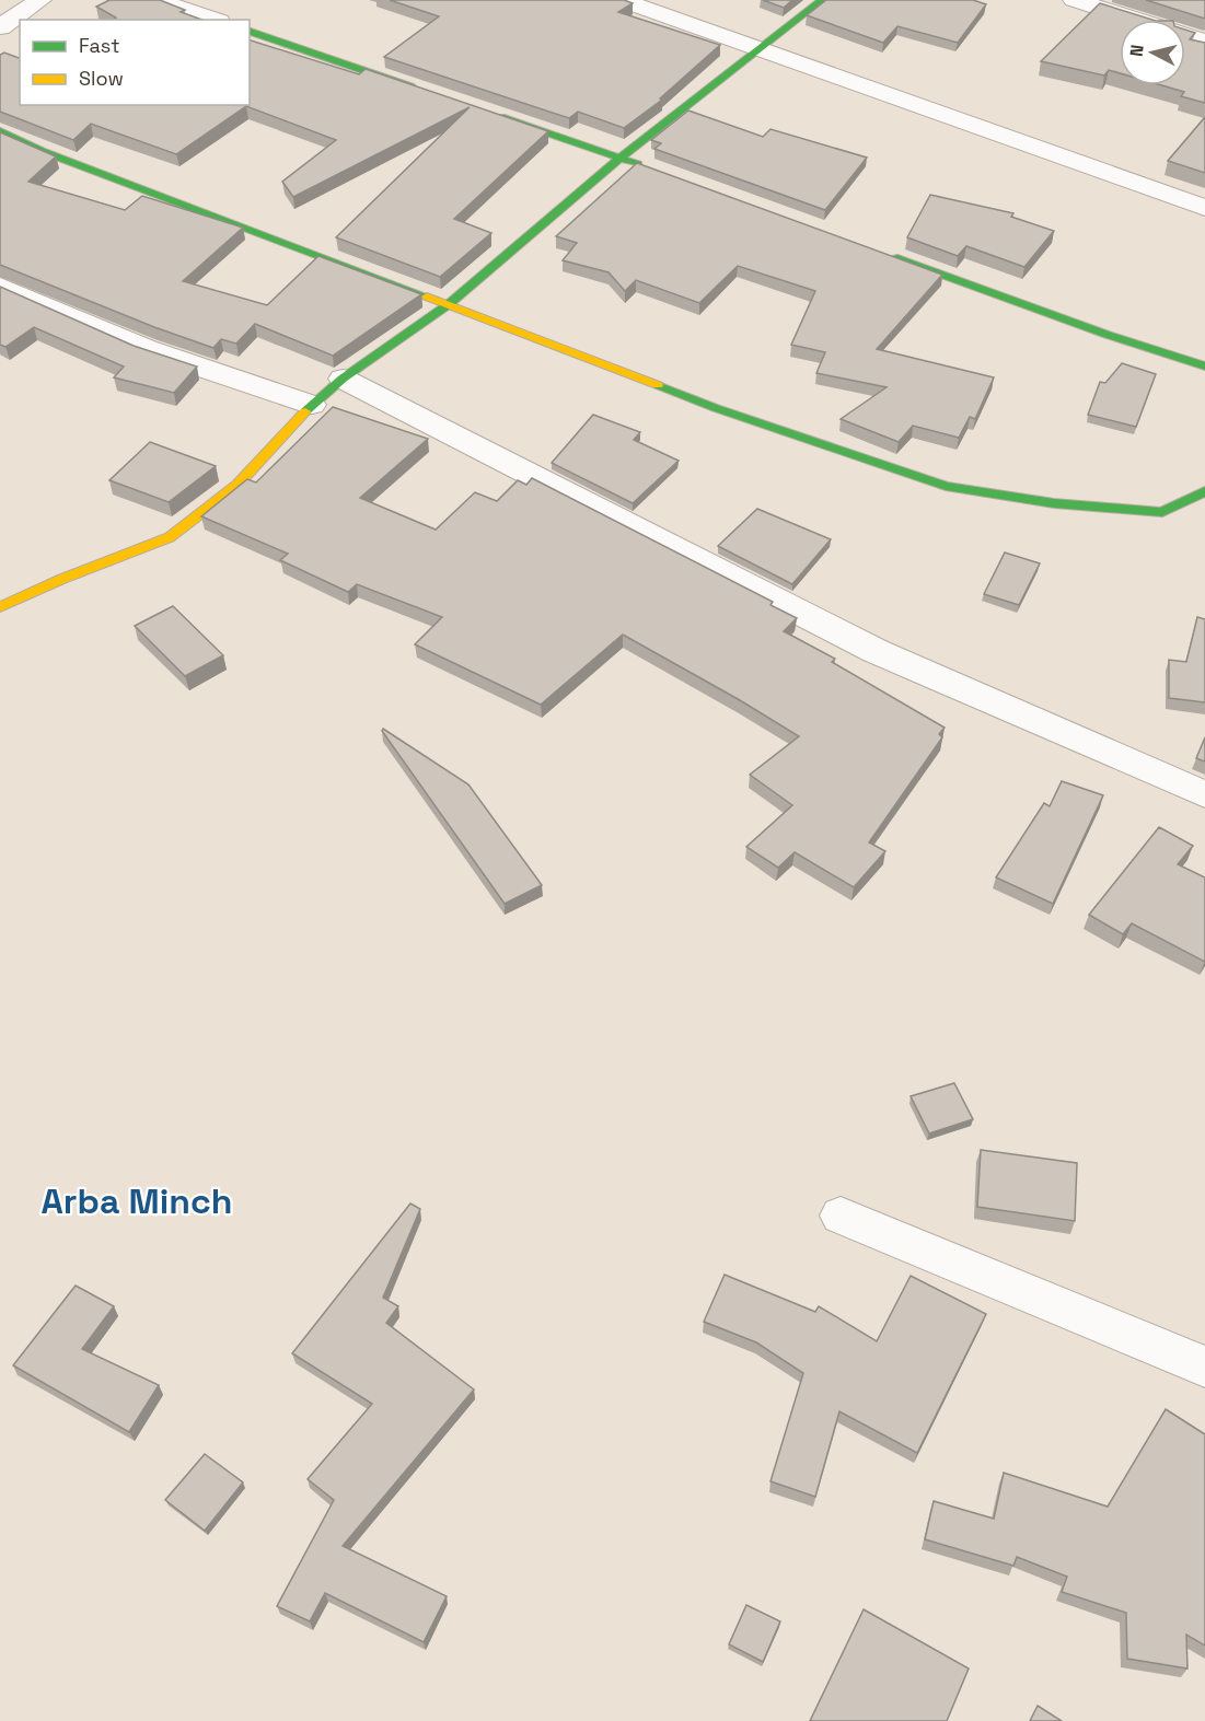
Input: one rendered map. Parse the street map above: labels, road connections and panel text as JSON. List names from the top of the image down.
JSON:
{
  "districts": ["Arba Minch"],
  "legend": ["Fast", "Slow"],
  "north": "left"
}
